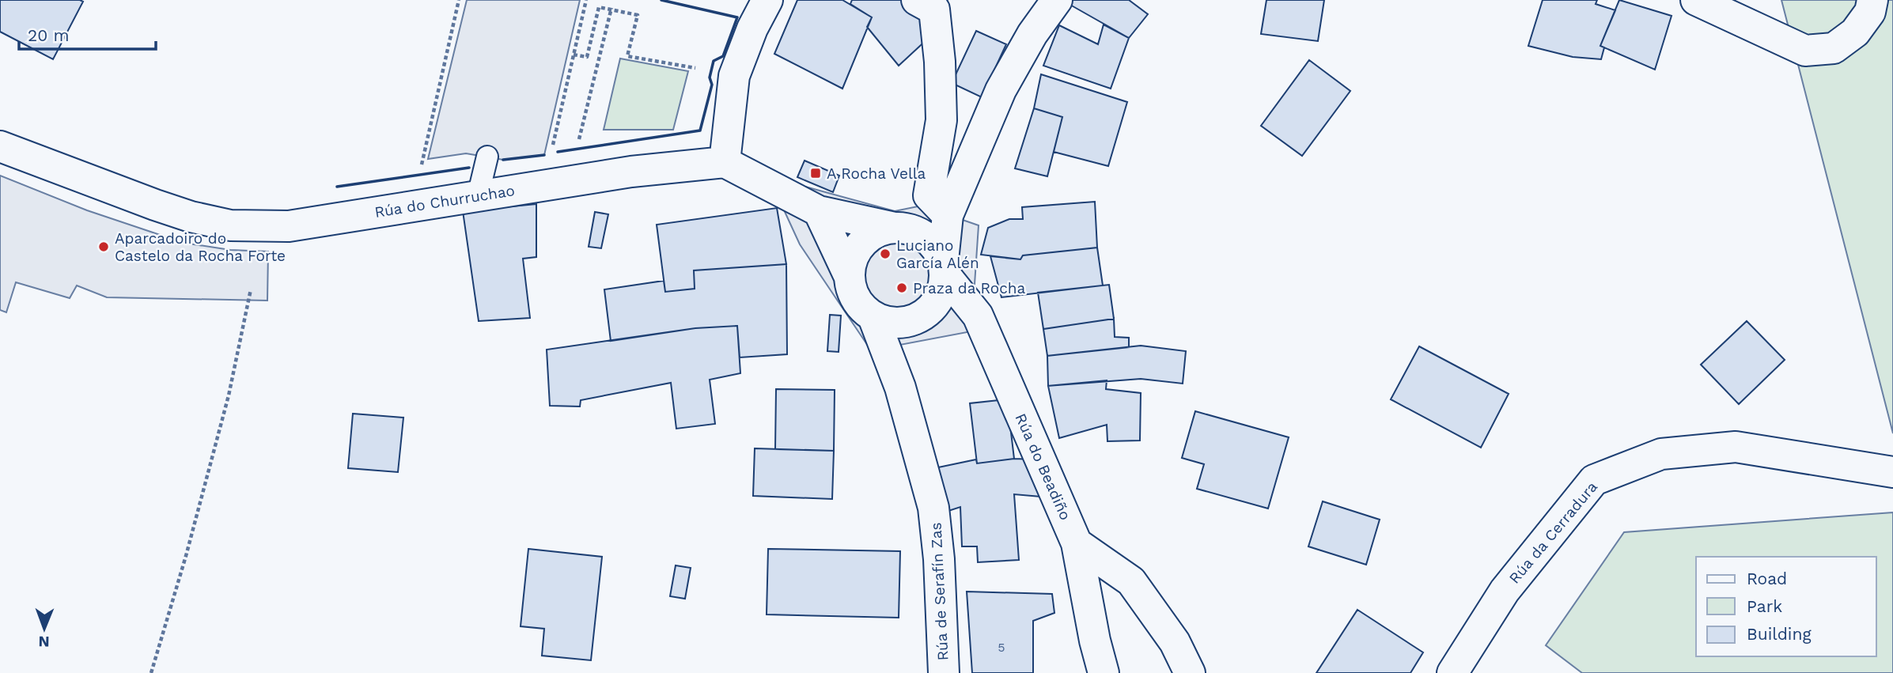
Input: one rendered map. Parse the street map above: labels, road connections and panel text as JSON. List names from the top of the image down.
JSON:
{
  "streets": {
    "street": [
      "Rúa do Churruchao",
      "Rúa do Beadiño",
      "Rúa da Cerradura",
      "Rúa de Serafín Zas"
    ]
  },
  "crossings": [
    ["Rúa do Beadiño", "Rúa de Serafín Zas"]
  ],
  "places": {
    "transit": ["A Rocha Vella"],
    "other": ["Aparcadoiro do Castelo da Rocha Forte", "Luciano García Alén", "Praza da Rocha"]
  },
  "house_numbers": ["5"],
  "legend": ["Road", "Park", "Building"],
  "scale_bar": "20 m",
  "north": "bottom"
}
